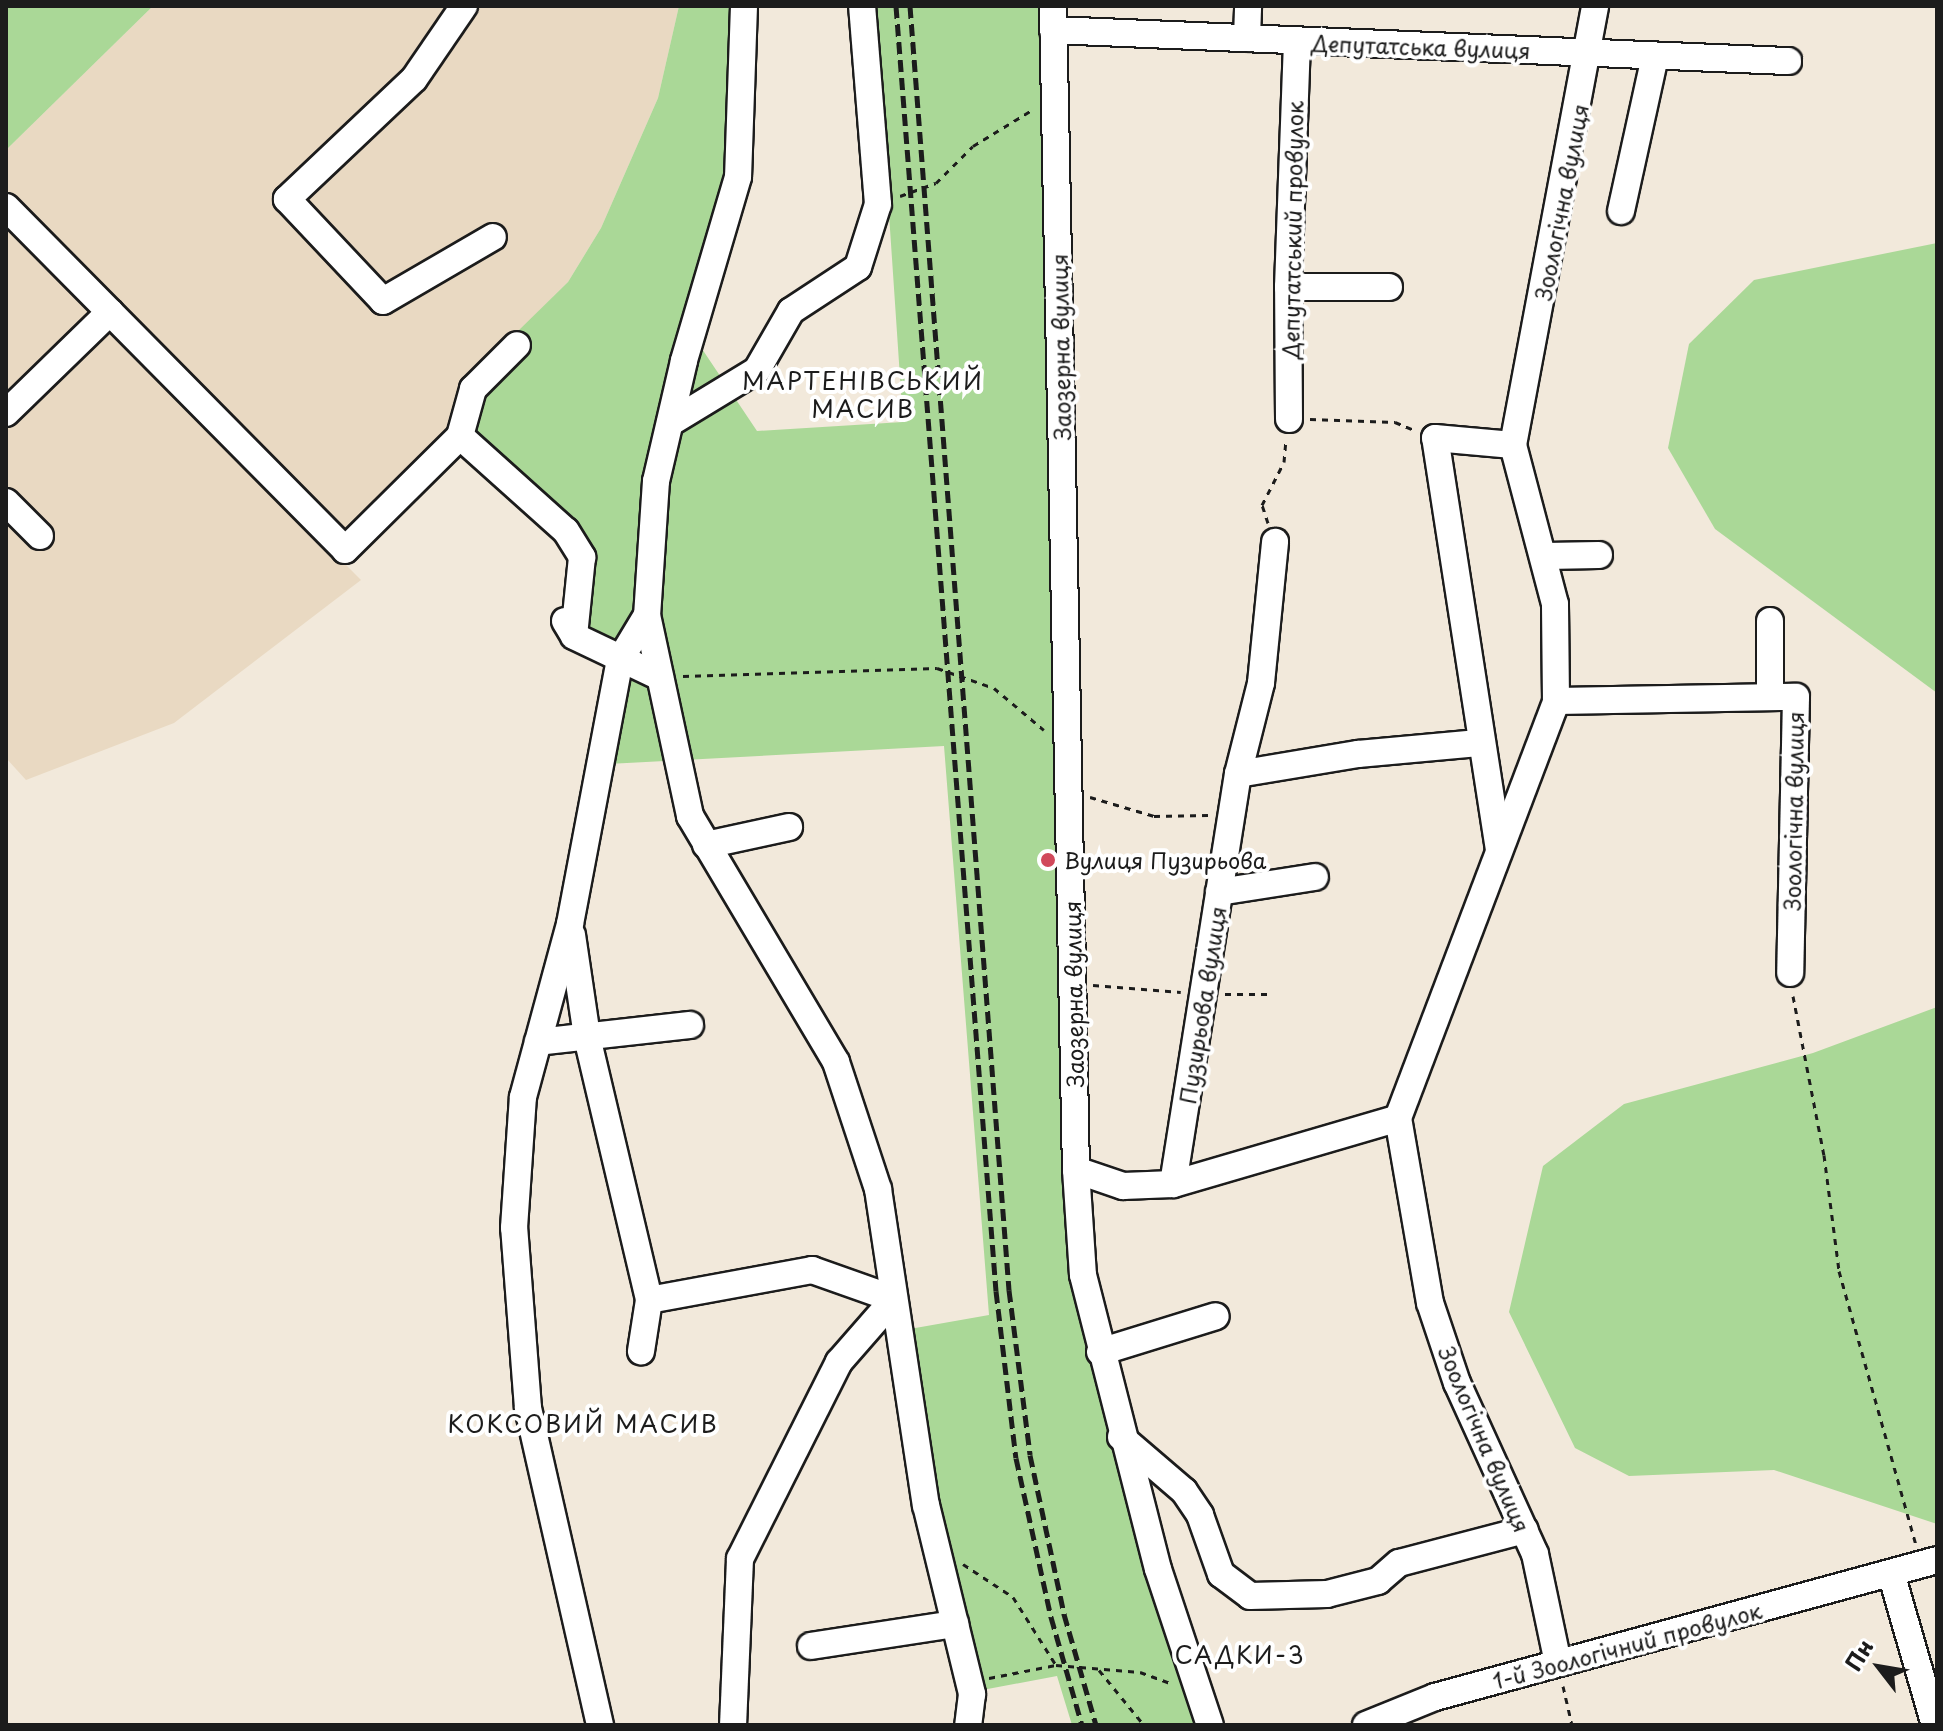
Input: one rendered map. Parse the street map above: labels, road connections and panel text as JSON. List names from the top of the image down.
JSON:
{
  "streets": {
    "street": [
      "Депутатська вулиця",
      "Зоологічна вулиця",
      "Депутатський провулок",
      "Заозерна вулиця",
      "Пузирьова вулиця",
      "1-й Зоологічний провулок"
    ]
  },
  "crossings": [
    ["Депутатська вулиця", "Зоологічна вулиця"],
    ["Депутатська вулиця", "Депутатський провулок"],
    ["Депутатська вулиця", "Заозерна вулиця"],
    ["Зоологічна вулиця", "1-й Зоологічний провулок"]
  ],
  "districts": ["МАРТЕНІВСЬКИЙ МАСИВ", "КОКСОВИЙ МАСИВ", "САДКИ-3"],
  "places": ["Вулиця Пузирьова"],
  "north": "top left"
}
